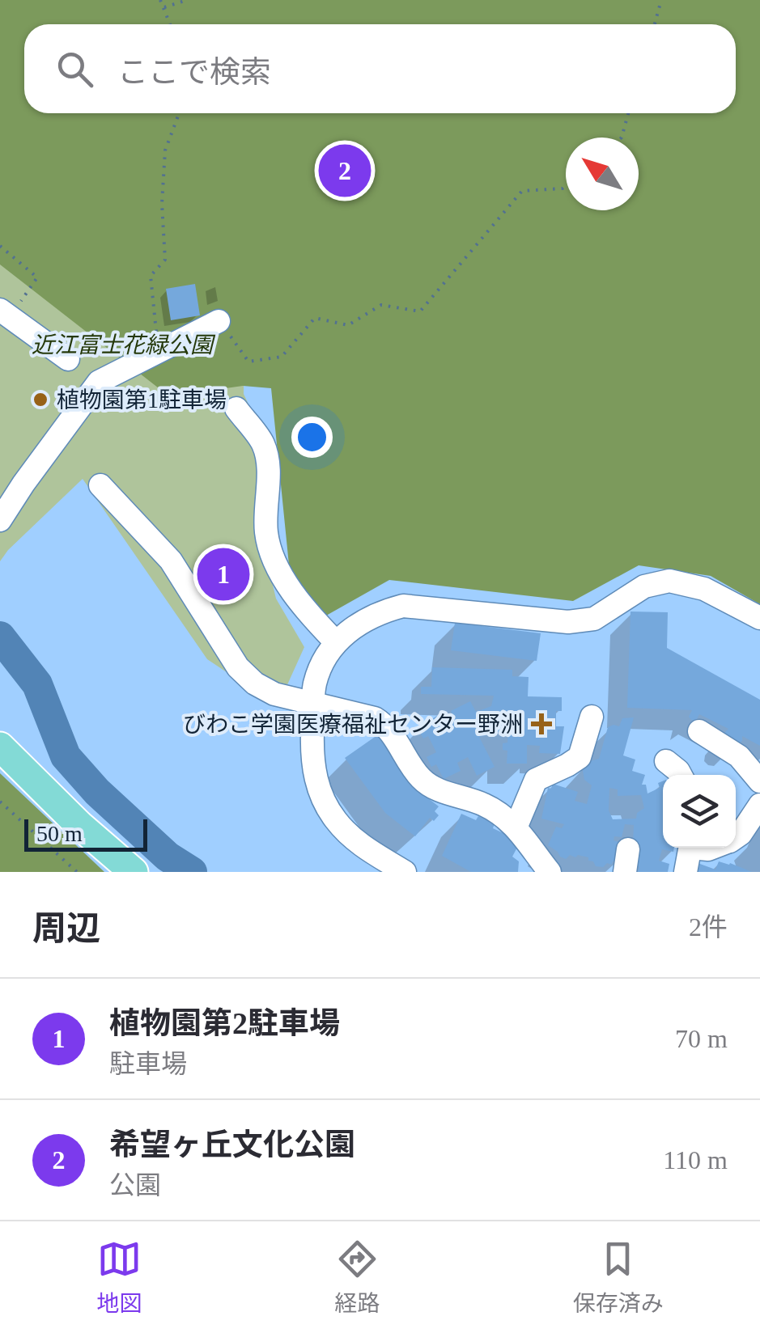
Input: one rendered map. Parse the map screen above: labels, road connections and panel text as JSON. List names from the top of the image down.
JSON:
{
  "parks": ["近江富士花緑公園"],
  "places": {
    "other": ["植物園第1駐車場"],
    "health": ["びわこ学園医療福祉センター野洲"]
  },
  "scale_bar": "50 m",
  "north": "top left",
  "page": {
    "search": "ここで検索",
    "pins": ["2", "1"],
    "scale": "50 m",
    "heading": ["周辺", "2件"],
    "list": [
      {
        "mark": "1",
        "name": "植物園第2駐車場",
        "note": "駐車場",
        "value": "70 m"
      },
      {
        "mark": "2",
        "name": "希望ヶ丘文化公園",
        "note": "公園",
        "value": "110 m"
      }
    ],
    "nav": ["地図", "経路", "保存済み"]
  }
}
